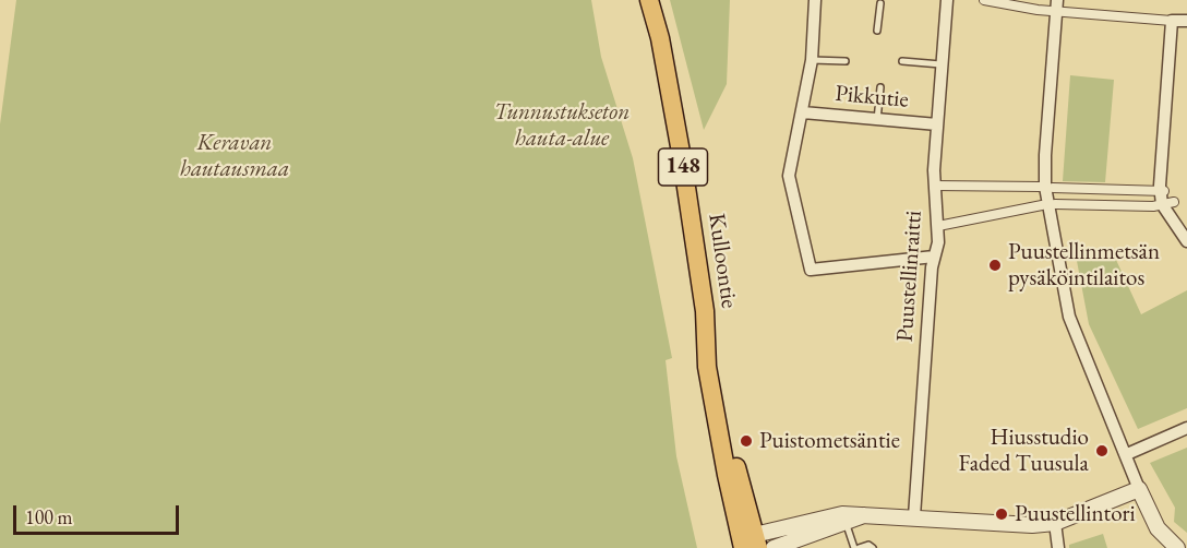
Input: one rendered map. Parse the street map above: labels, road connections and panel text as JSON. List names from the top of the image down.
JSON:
{
  "streets": {
    "main road": ["148", "Kulloontie"],
    "street": ["Pikkutie", "Puustellinraitti"]
  },
  "crossings": [
    ["Pikkutie", "Puustellinraitti"]
  ],
  "parks": ["Tunnustukseton hauta-alue", "Keravan hautausmaa"],
  "places": [
    "Puustellinmetsän pysäköintilaitos",
    "Puistometsäntie",
    "Hiusstudio Faded Tuusula",
    "Puustellintori"
  ],
  "scale_bar": "100 m"
}
